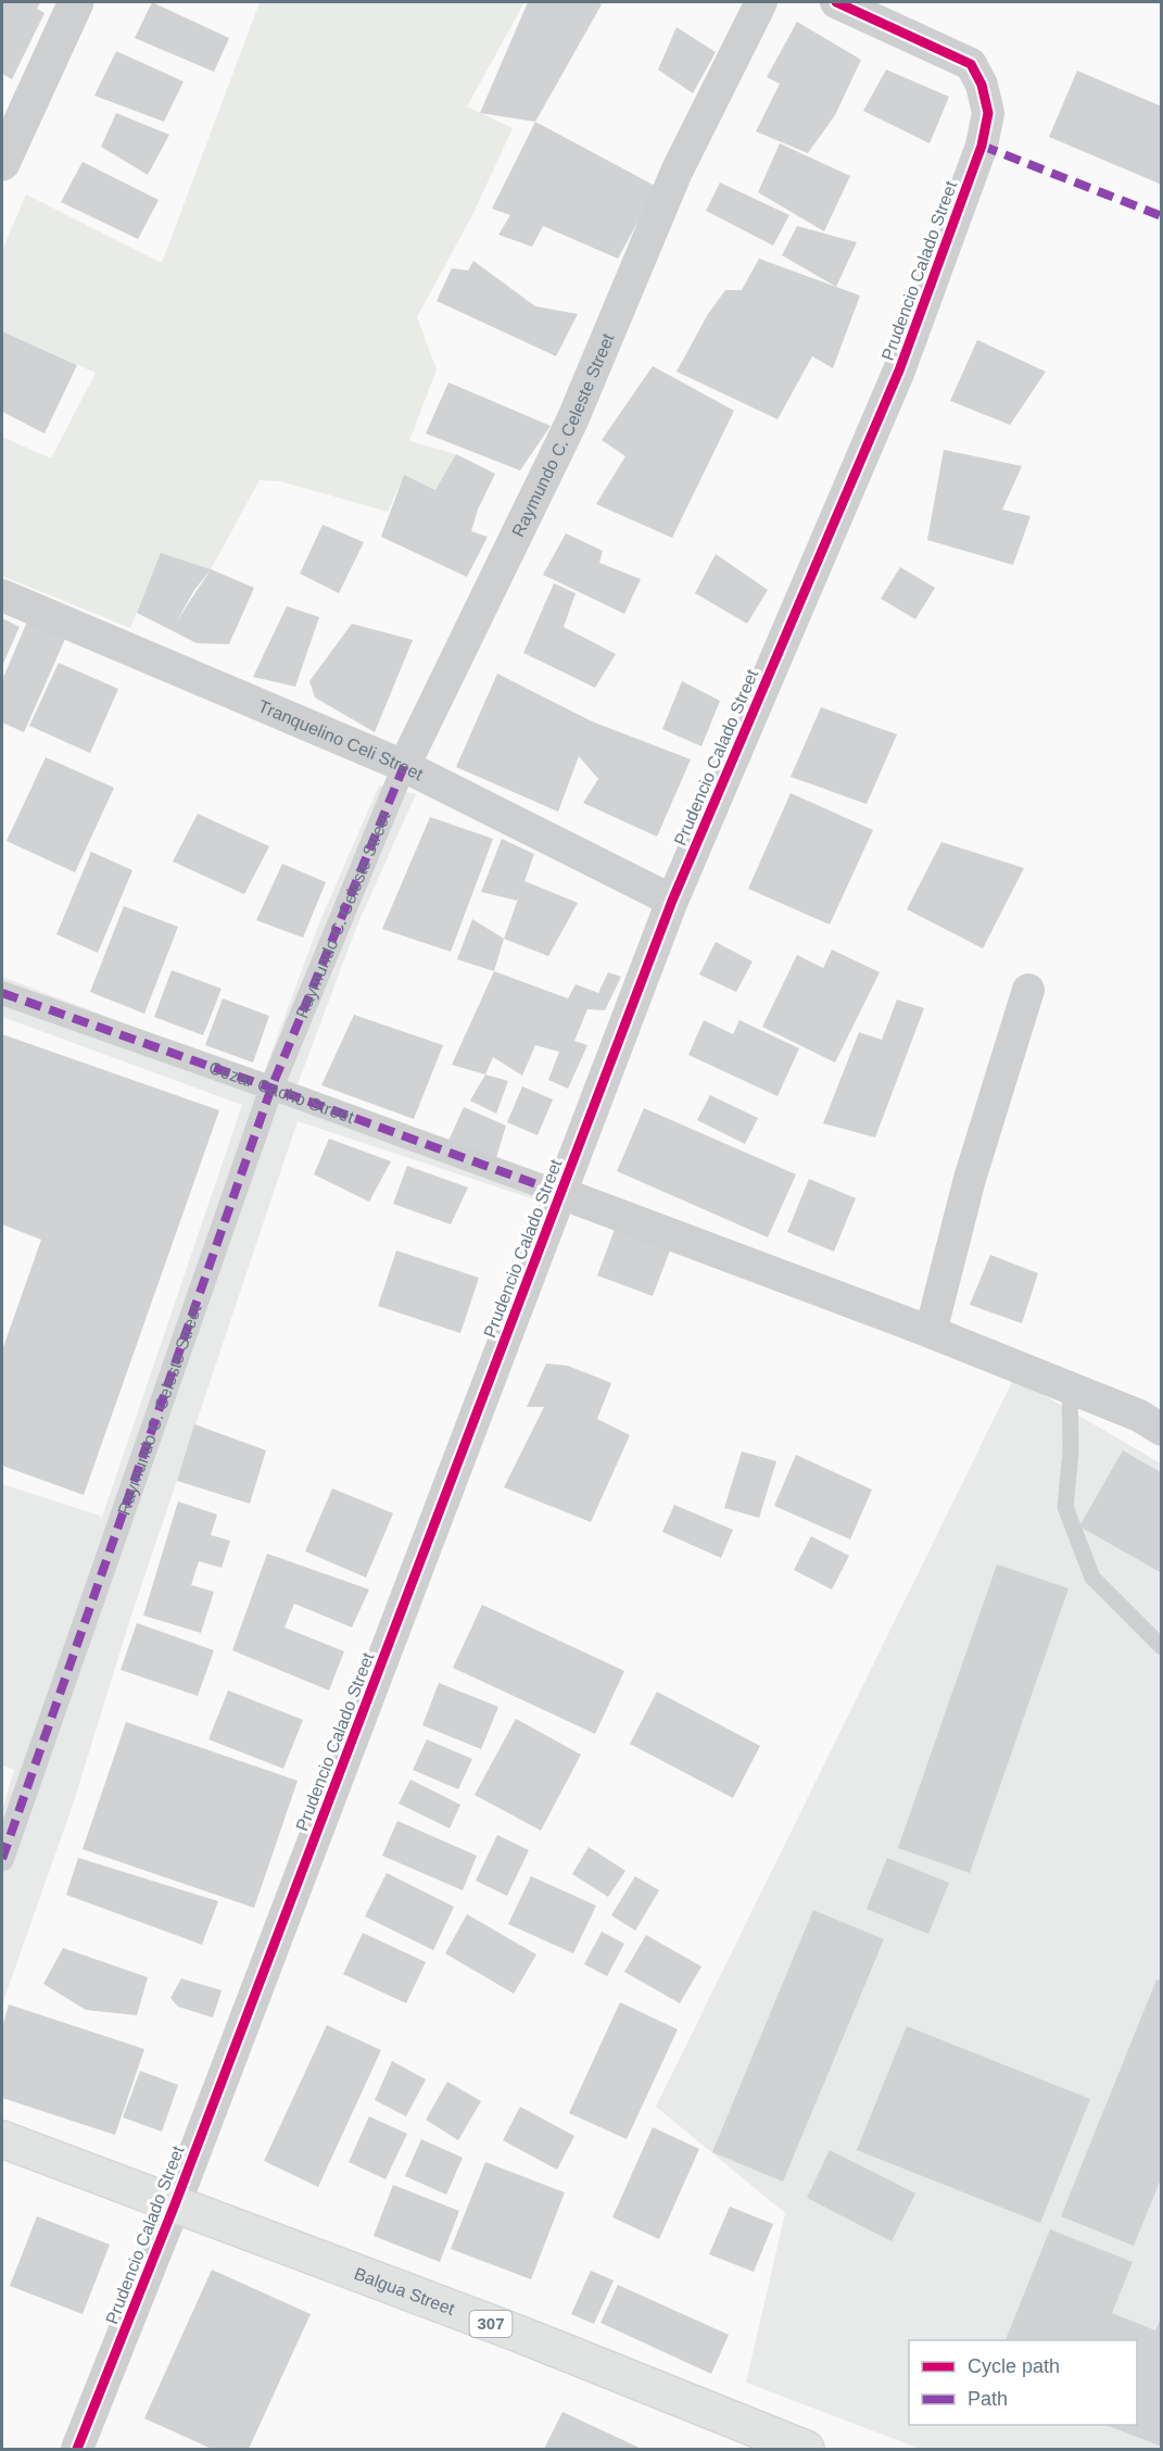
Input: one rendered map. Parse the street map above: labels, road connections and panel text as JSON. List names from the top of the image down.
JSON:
{
  "streets": {
    "main road": ["Balgua Street", "307"],
    "street": [
      "Prudencio Calado Street",
      "Raymundo C. Celeste Street",
      "Tranquelino Celi Street",
      "Cezar Cacho Street"
    ]
  },
  "crossings": [
    ["Prudencio Calado Street", "Tranquelino Celi Street"],
    ["Prudencio Calado Street", "Cezar Cacho Street"],
    ["Prudencio Calado Street", "Balgua Street"],
    ["Raymundo C. Celeste Street", "Tranquelino Celi Street"],
    ["Raymundo C. Celeste Street", "Cezar Cacho Street"]
  ],
  "legend": ["Cycle path", "Path"]
}
